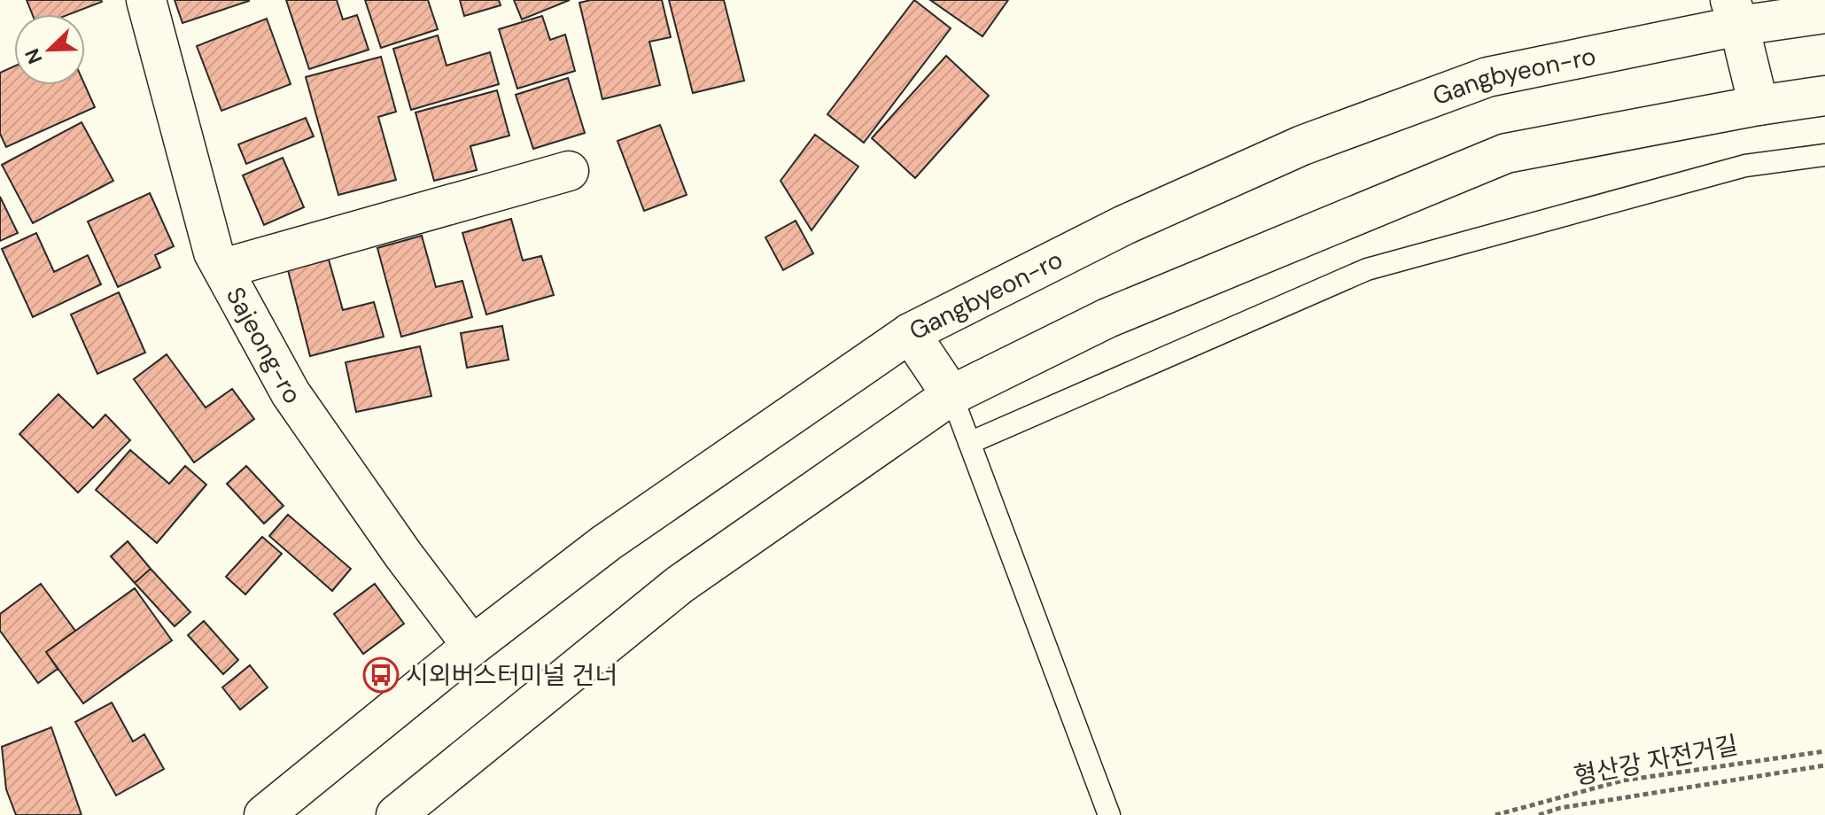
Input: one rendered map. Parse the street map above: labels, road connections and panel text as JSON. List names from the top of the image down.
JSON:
{
  "streets": {
    "street": ["Gangbyeon-ro", "Sajeong-ro"],
    "path": ["형산강 자전거길"]
  },
  "crossings": [
    ["Gangbyeon-ro", "Sajeong-ro"]
  ],
  "places": {
    "bus stop": ["시외버스터미널 건너"]
  },
  "north": "bottom left"
}
